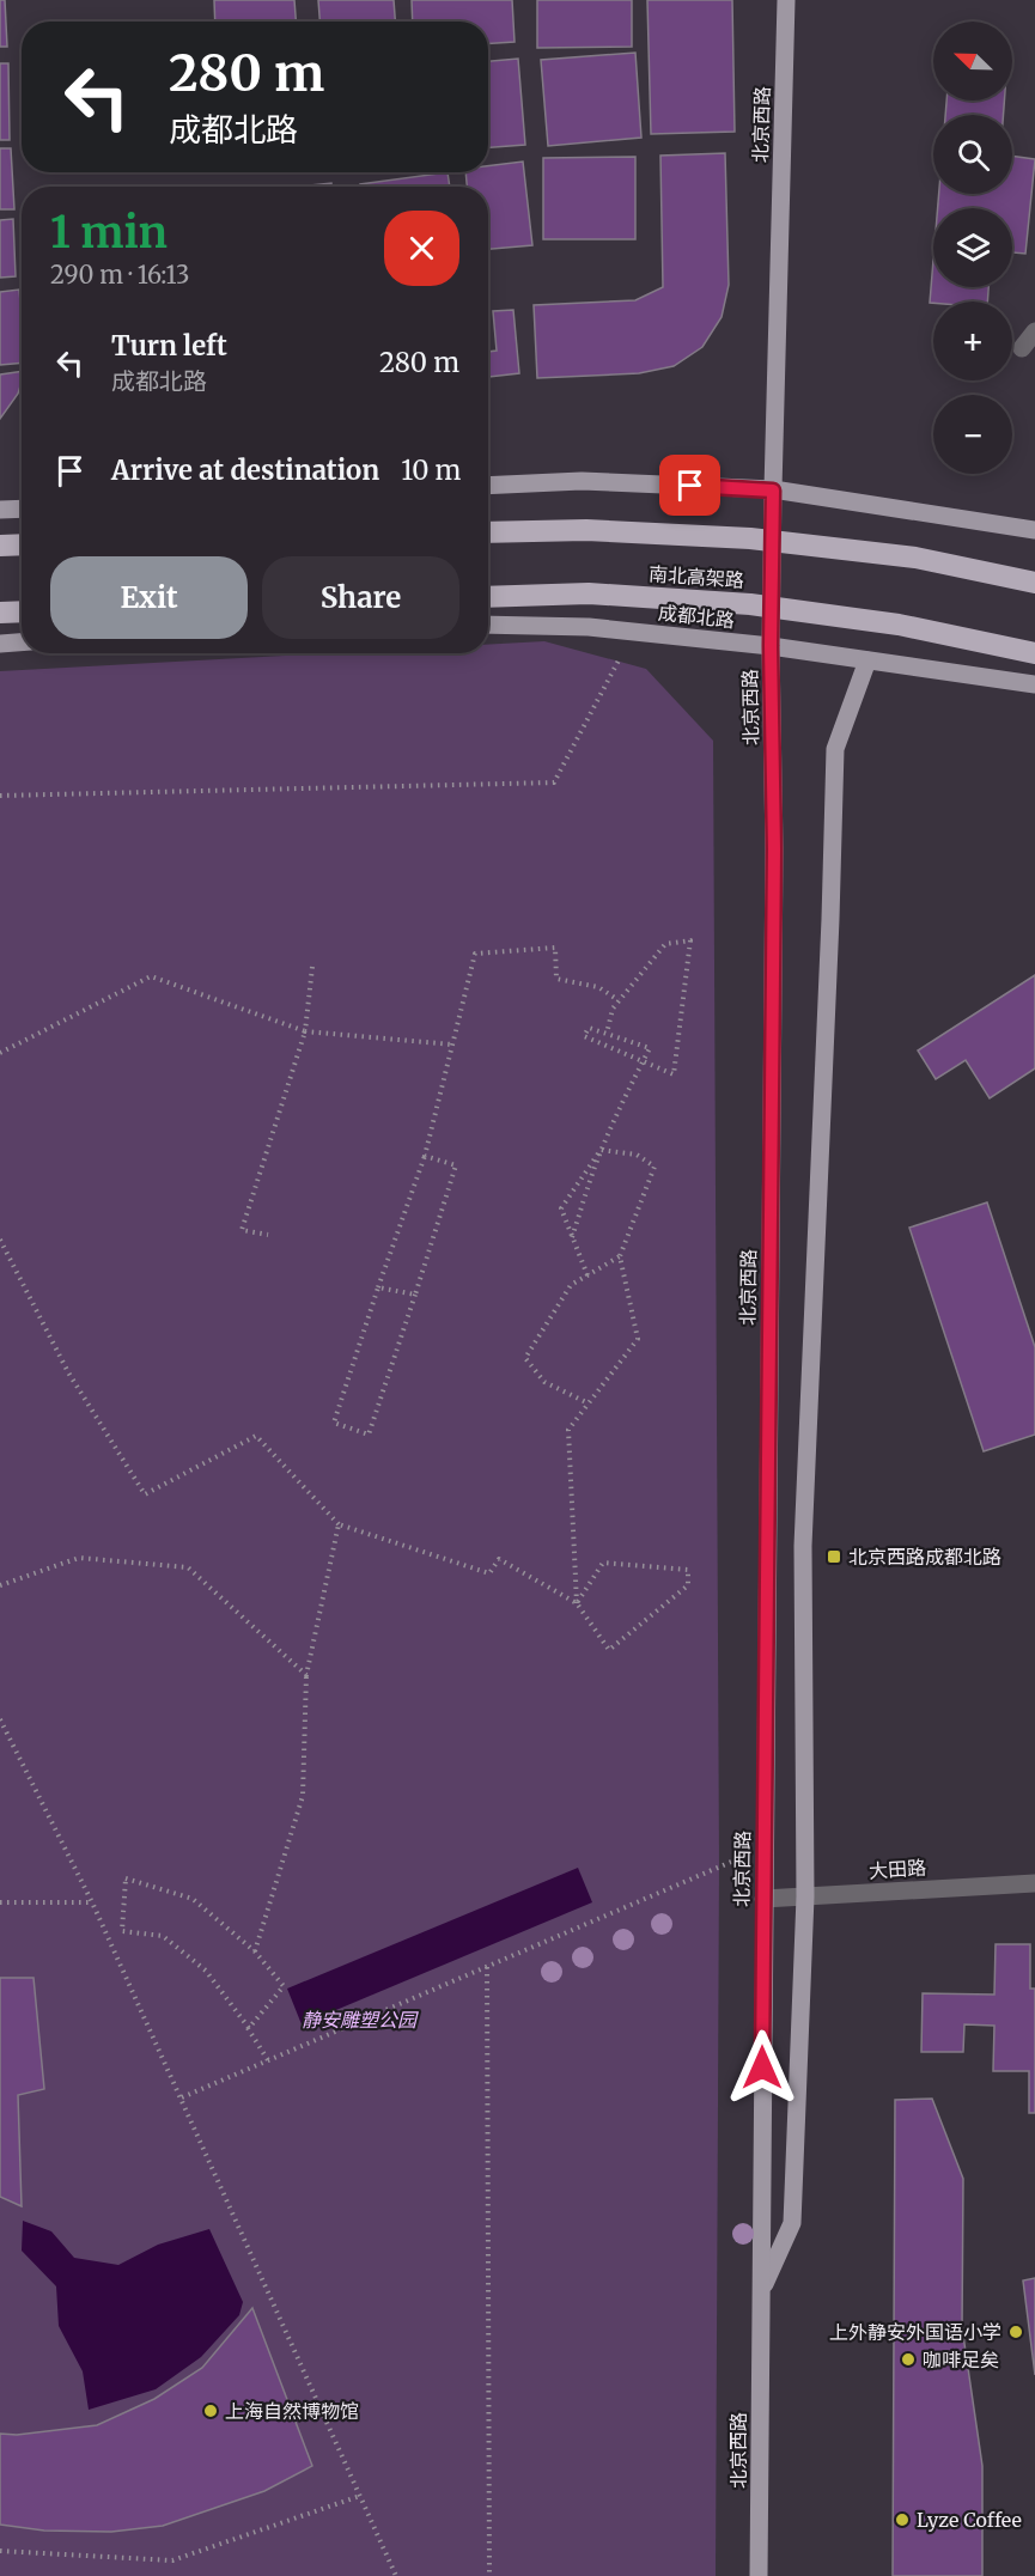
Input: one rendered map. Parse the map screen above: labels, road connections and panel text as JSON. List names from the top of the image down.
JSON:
{
  "streets": {
    "highway": ["南北高架路"],
    "main road": ["北京西路", "成都北路"],
    "street": ["大田路"]
  },
  "crossings": [
    ["北京西路", "成都北路"],
    ["北京西路", "大田路"]
  ],
  "parks": ["静安雕塑公园"],
  "places": {
    "transit": ["北京西路成都北路"],
    "other": [
      "上外静安外国语小学",
      "咖啡足矣",
      "上海自然博物馆",
      "Lyze Coffee"
    ]
  },
  "north": "top left",
  "page": {
    "map_buttons": ["+", "−"],
    "turn": ["280 m", "成都北路"],
    "heading": ["1 min", "290 m · 16:13"],
    "list": [
      {
        "name": "Turn left",
        "note": "成都北路",
        "value": "280 m"
      },
      {
        "name": "Arrive at destination",
        "value": "10 m"
      }
    ],
    "buttons": ["Exit", "Share"]
  }
}
